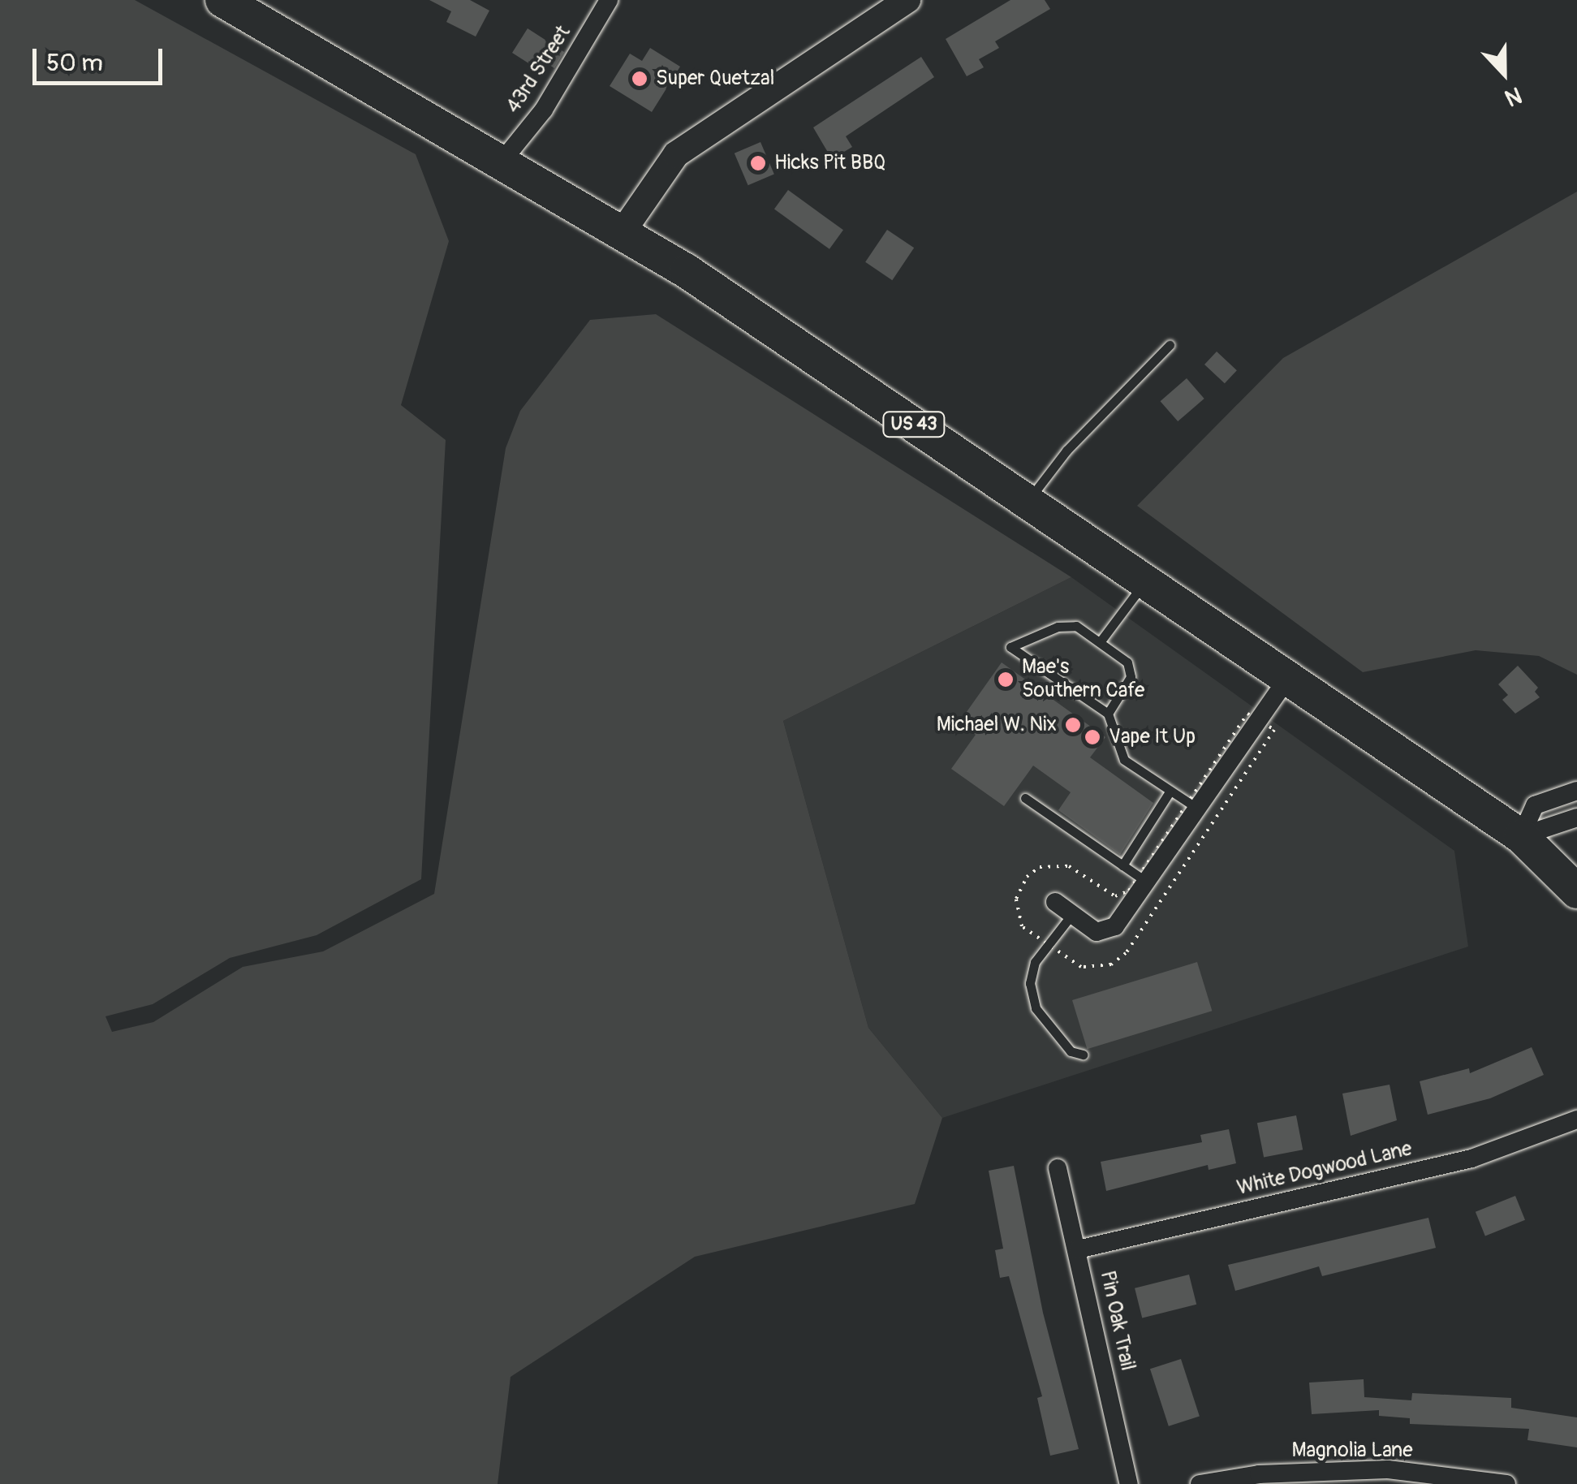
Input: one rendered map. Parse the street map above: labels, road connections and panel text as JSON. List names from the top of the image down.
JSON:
{
  "streets": {
    "highway": ["US 43"],
    "street": [
      "43rd Street",
      "White Dogwood Lane",
      "Pin Oak Trail",
      "Magnolia Lane"
    ]
  },
  "crossings": [
    ["43rd Street", "US 43"],
    ["White Dogwood Lane", "Pin Oak Trail"]
  ],
  "places": [
    "Super Quetzal",
    "Hicks Pit BBQ",
    "Mae's Southern Cafe",
    "Michael W. Nix",
    "Vape It Up"
  ],
  "scale_bar": "50 m",
  "north": "bottom"
}
